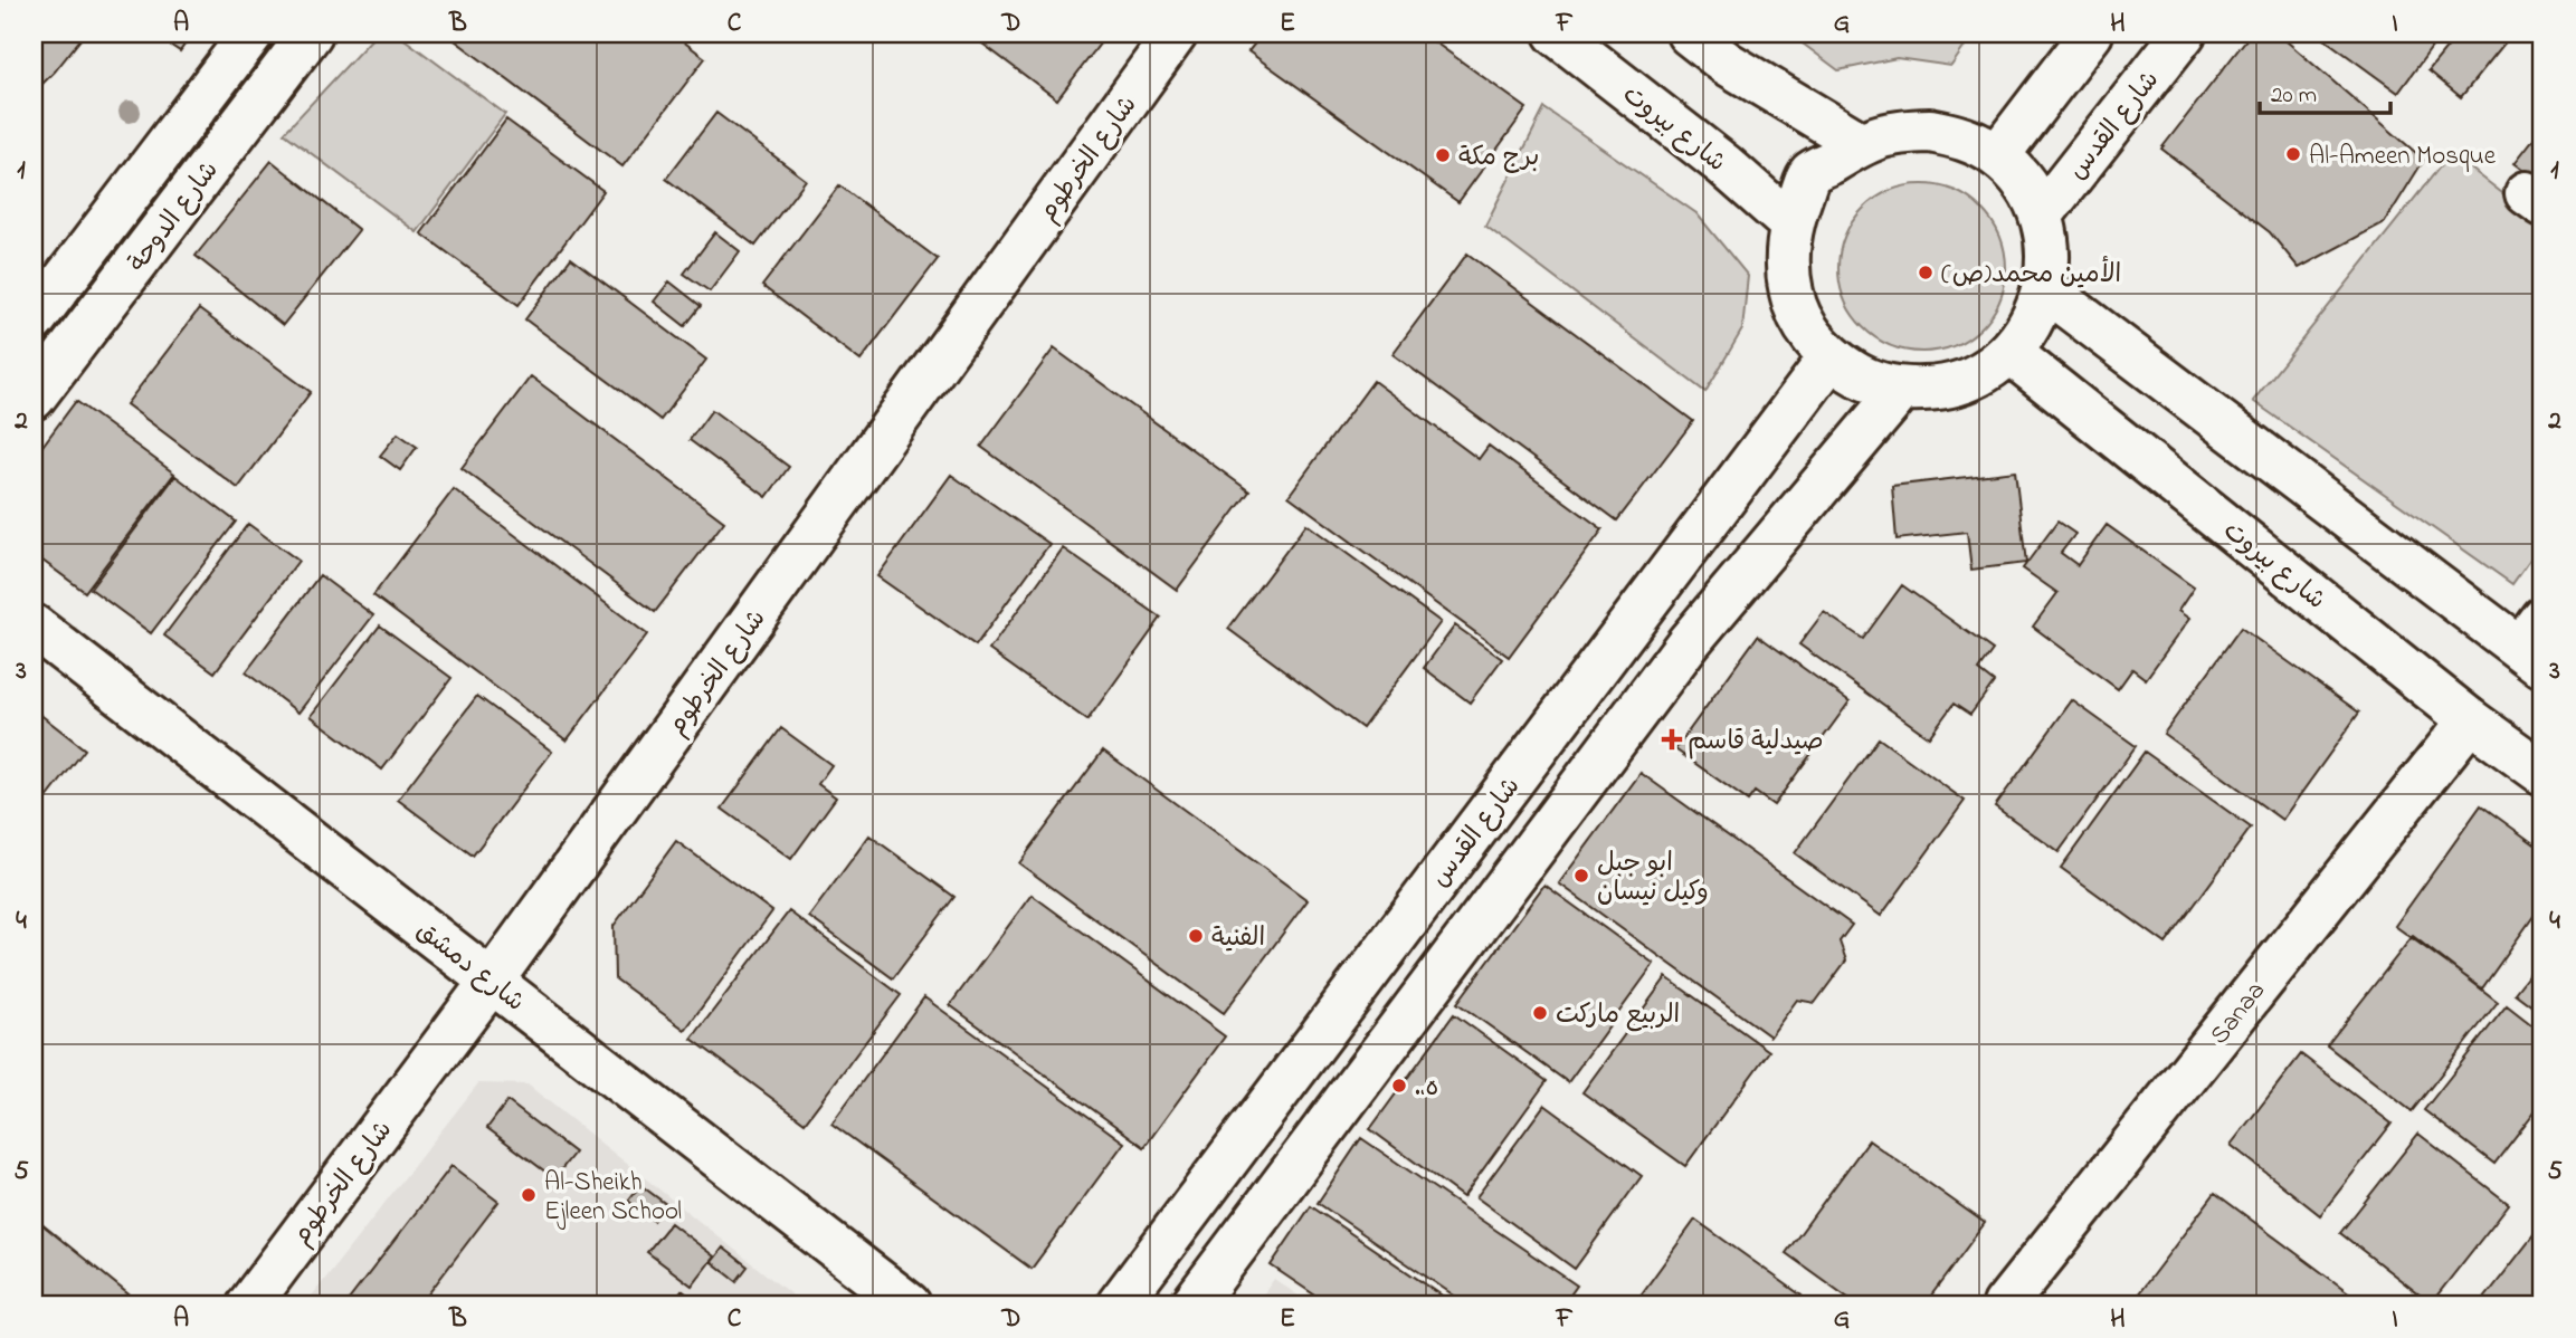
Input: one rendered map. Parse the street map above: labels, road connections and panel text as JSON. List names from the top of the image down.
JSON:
{
  "streets": {
    "main road": [
      "شارع القدس",
      "شارع بيروت",
      "شارع الخرطوم",
      "شارع الدوحة",
      "شارع دمشق",
      "Sanaa"
    ]
  },
  "crossings": [
    ["شارع القدس", "شارع بيروت"],
    ["شارع بيروت", "Sanaa"],
    ["شارع الخرطوم", "شارع دمشق"]
  ],
  "places": {
    "other": [
      "Al-Ameen Mosque",
      "برج مكة",
      "الأمين محمد(ص)",
      "ابو جبل وكيل نيسان",
      "الفنية",
      "الربيع ماركت",
      "..ه",
      "Al-Sheikh Ejleen School"
    ],
    "health": ["صيدلية قاسم"]
  },
  "scale_bar": "20 m",
  "grid": {
    "columns": [
      "A",
      "B",
      "C",
      "D",
      "E",
      "F",
      "G",
      "H",
      "I"
    ],
    "rows": [
      "1",
      "2",
      "3",
      "4",
      "5"
    ]
  }
}
